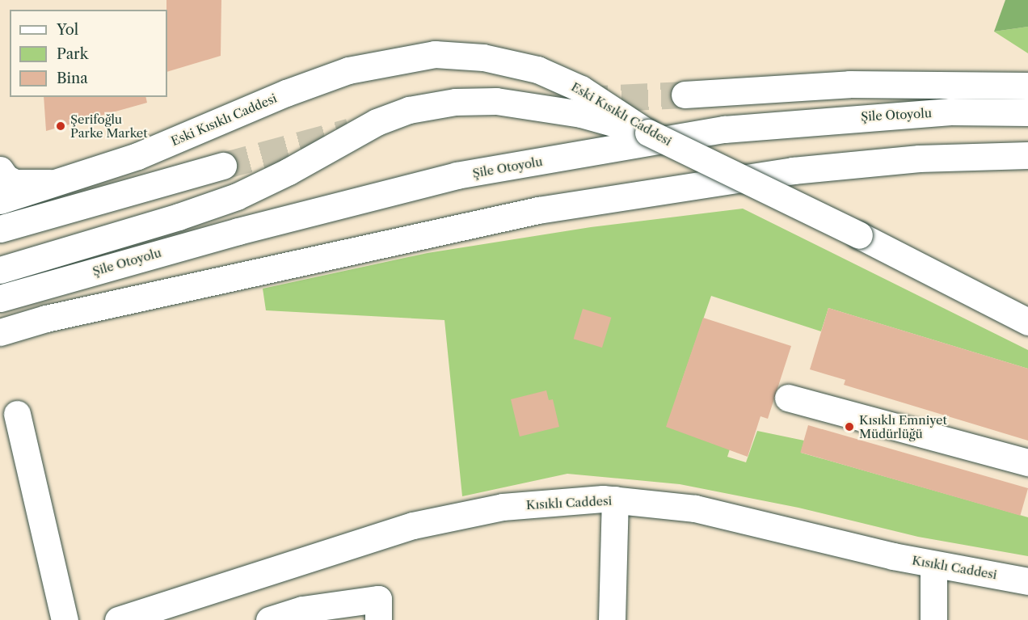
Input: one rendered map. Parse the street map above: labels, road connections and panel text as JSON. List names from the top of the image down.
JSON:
{
  "streets": {
    "main road": ["Eski Kısıklı Caddesi", "Şile Otoyolu", "Kısıklı Caddesi"]
  },
  "places": ["Şerifoğlu Parke Market", "Kısıklı Emniyet Müdürlüğü"],
  "legend": ["Yol", "Park", "Bina"]
}
